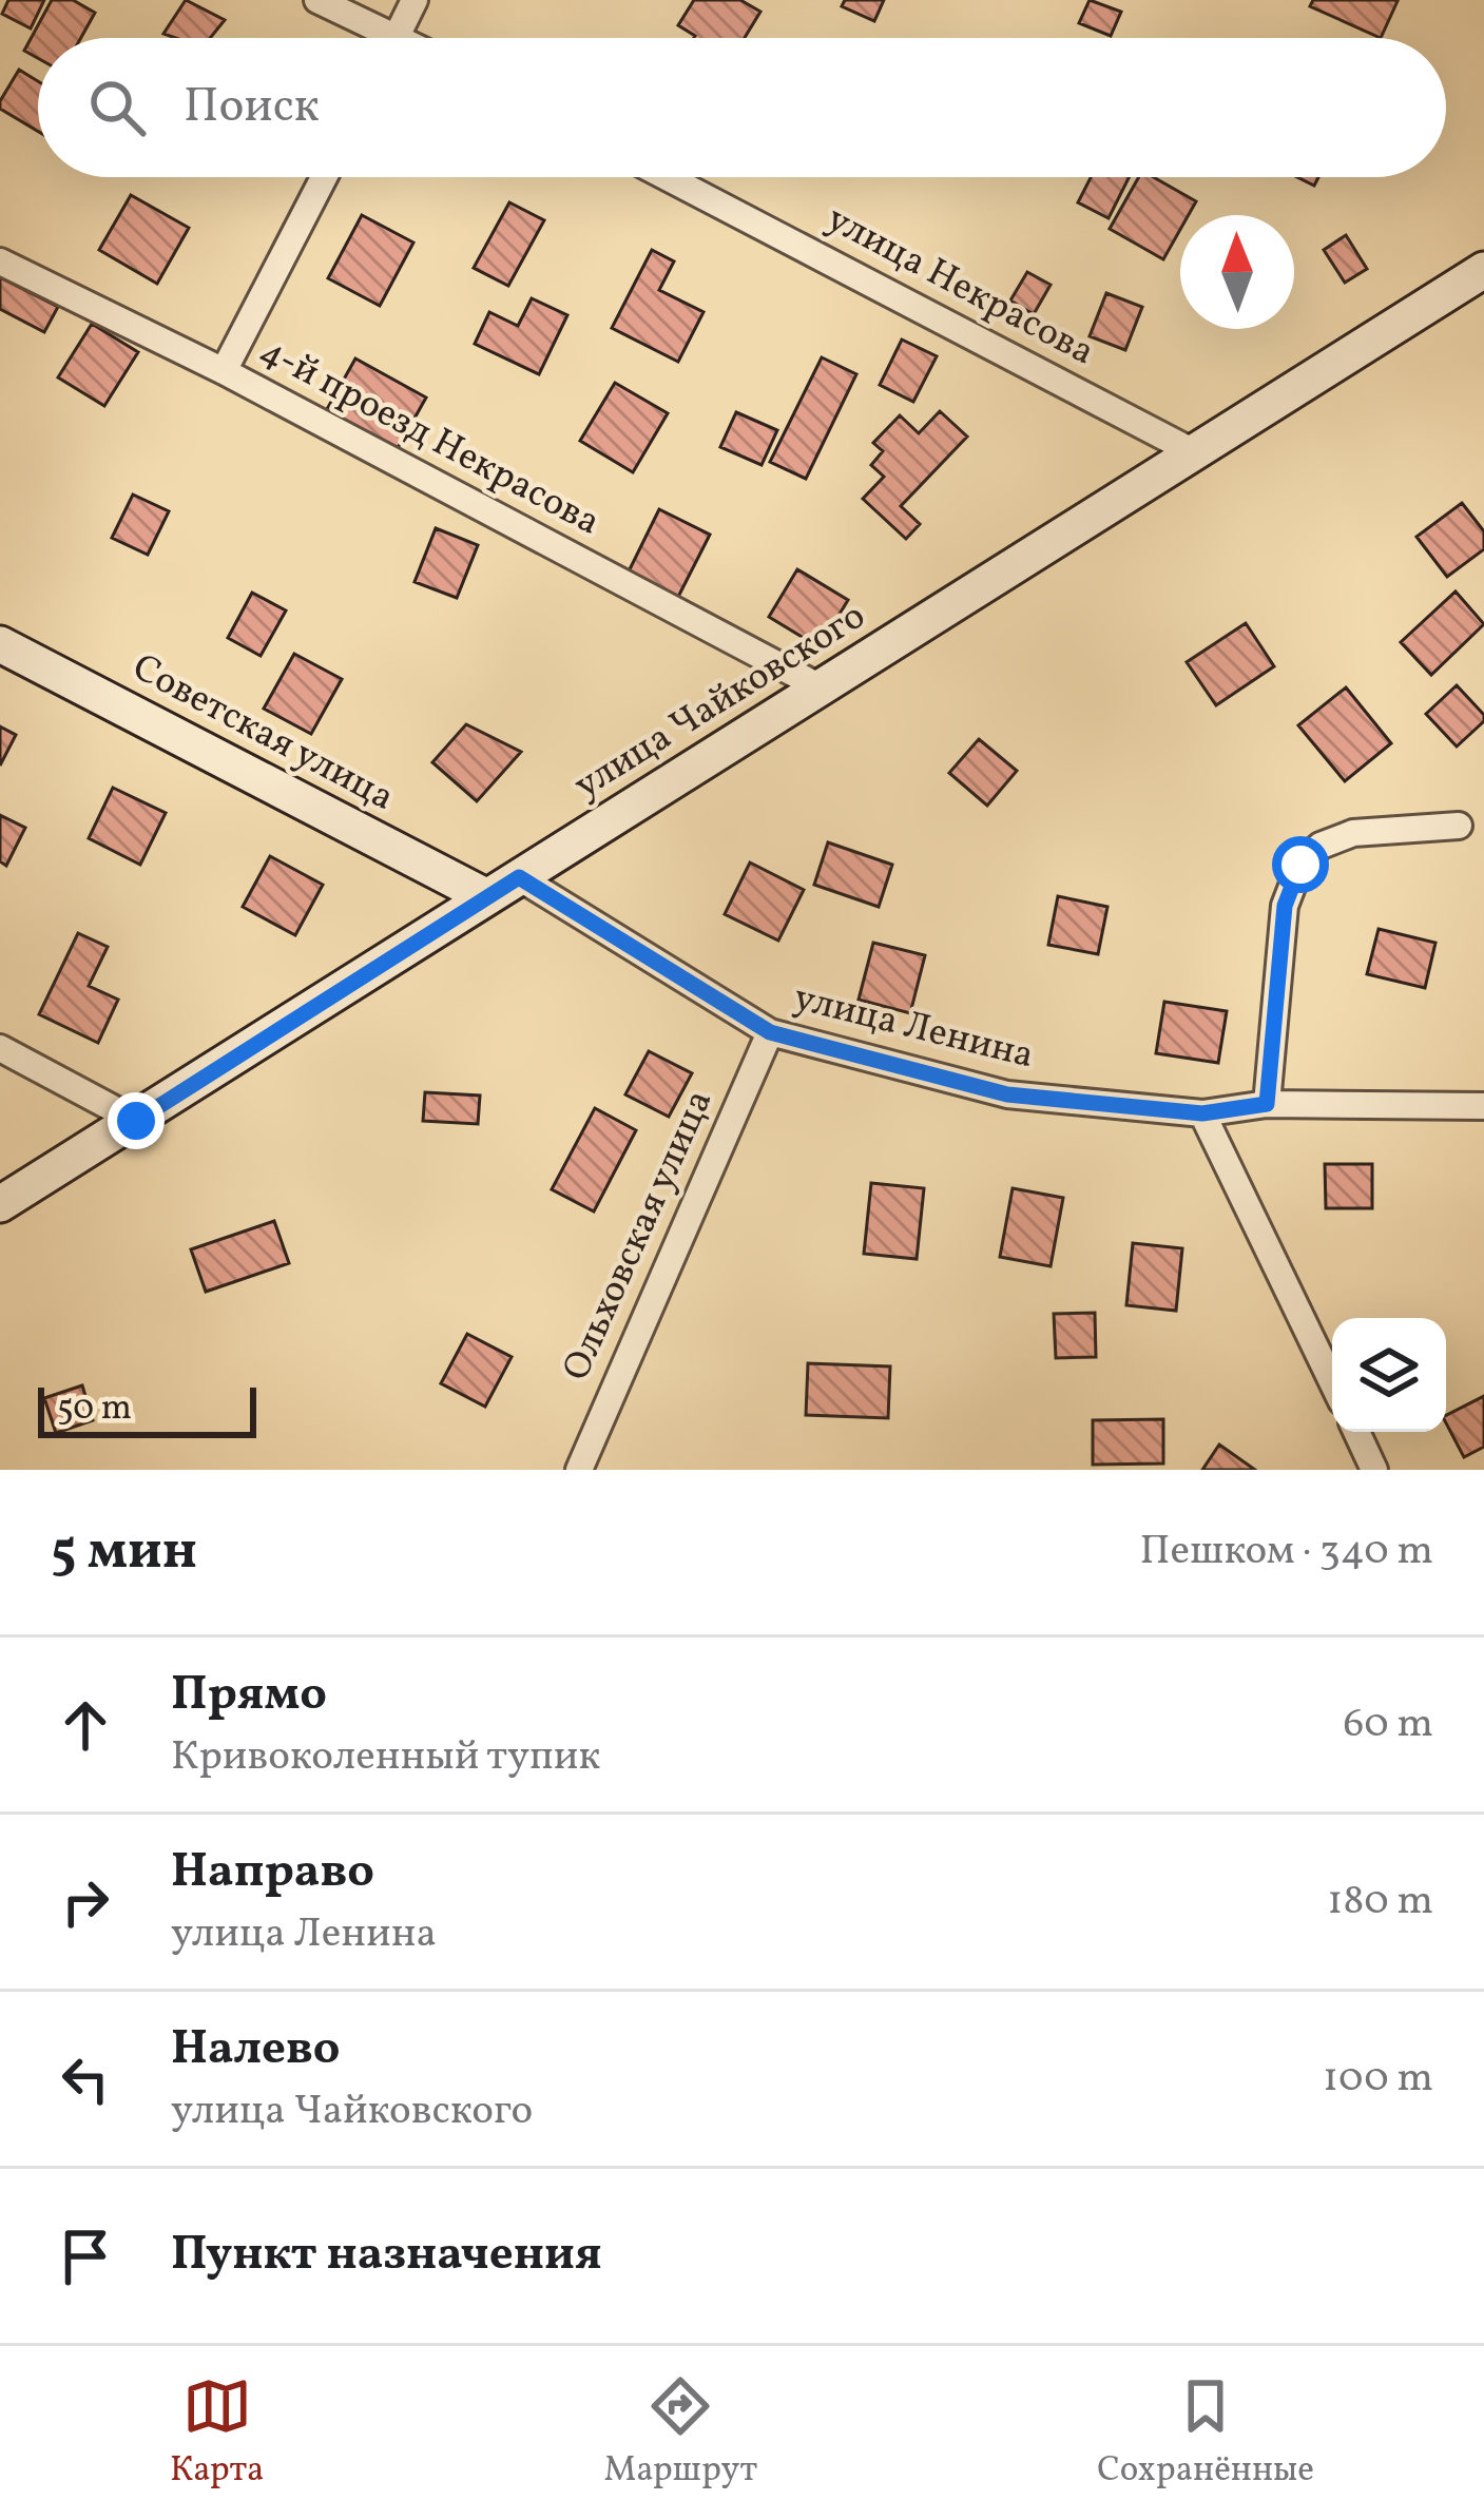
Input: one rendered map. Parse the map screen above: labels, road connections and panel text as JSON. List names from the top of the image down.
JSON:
{
  "streets": {
    "street": [
      "улица Некрасова",
      "4-й проезд Некрасова",
      "улица Чайковского",
      "Советская улица",
      "улица Ленина",
      "Ольховская улица"
    ]
  },
  "crossings": [
    ["улица Некрасова", "улица Чайковского"],
    ["4-й проезд Некрасова", "улица Чайковского"],
    ["улица Чайковского", "Советская улица"],
    ["улица Чайковского", "улица Ленина"],
    ["улица Ленина", "Ольховская улица"]
  ],
  "scale_bar": "50 m",
  "north": "top",
  "page": {
    "search": "Поиск",
    "scale": "50 m",
    "heading": ["5 мин", "Пешком · 340 m"],
    "list": [
      ["Прямо", "Кривоколенный тупик", "60 m"],
      ["Направо", "улица Ленина", "180 m"],
      ["Налево", "улица Чайковского", "100 m"],
      "Пункт назначения"
    ],
    "nav": ["Карта", "Маршрут", "Сохранённые"]
  }
}
